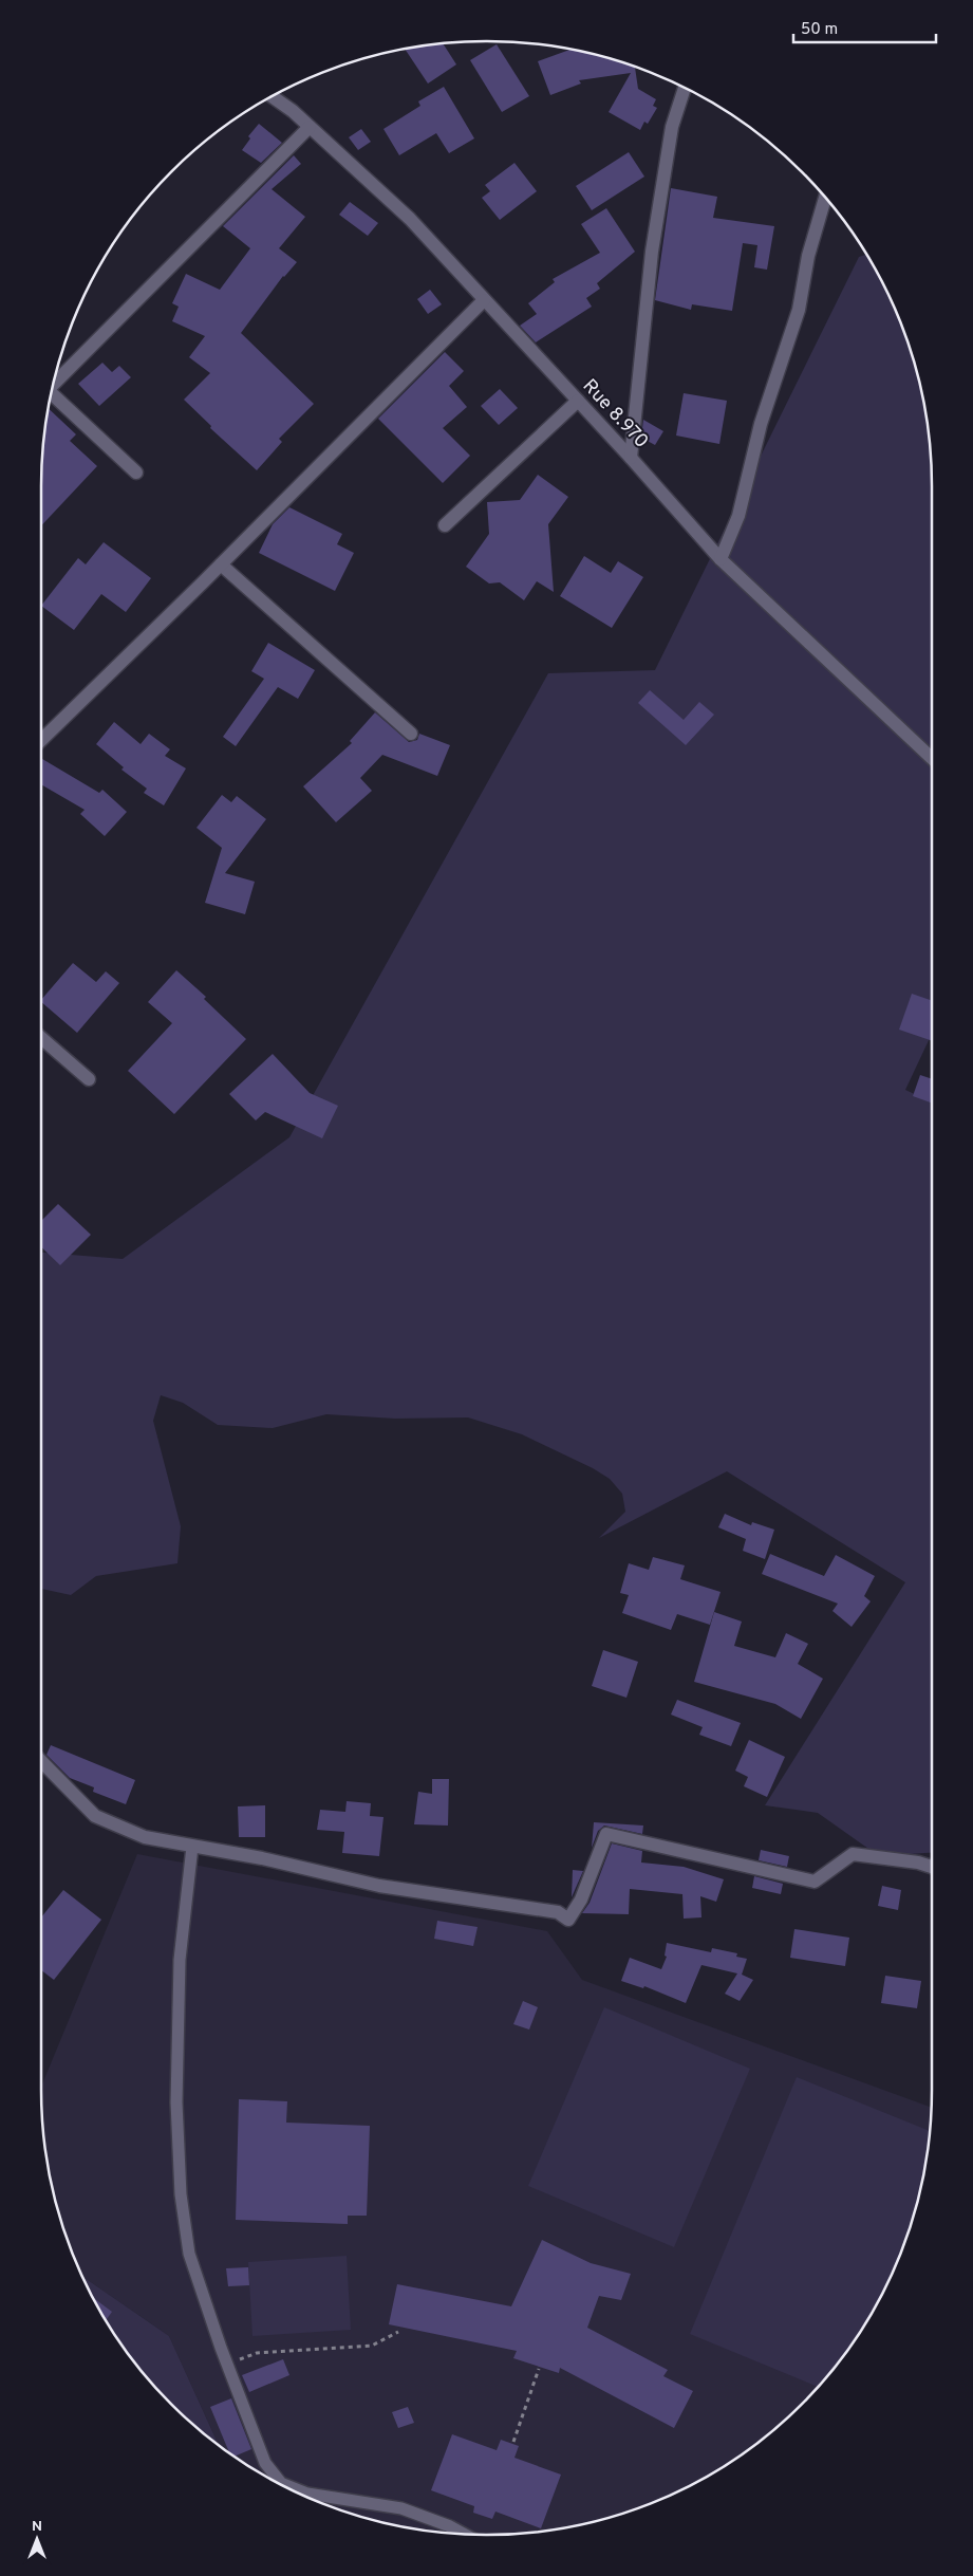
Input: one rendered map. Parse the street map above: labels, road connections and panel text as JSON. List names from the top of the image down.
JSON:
{
  "streets": {
    "street": ["Rue 8.970"]
  },
  "scale_bar": "50 m",
  "north": "top"
}
